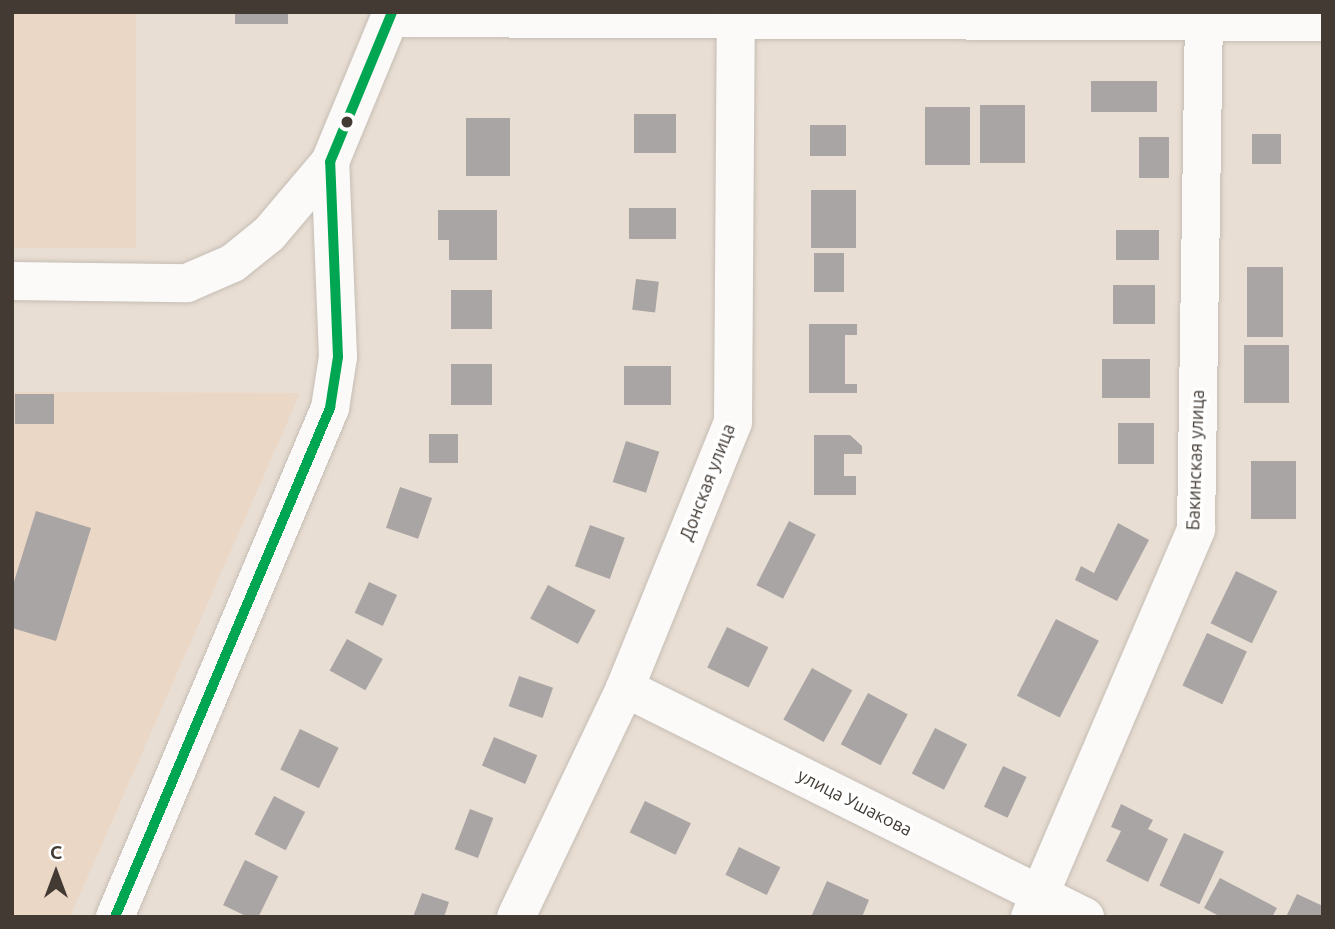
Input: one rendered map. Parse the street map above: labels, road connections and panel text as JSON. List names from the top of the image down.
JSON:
{
  "streets": {
    "street": ["Бакинская улица", "Донская улица", "улица Ушакова"]
  },
  "crossings": [
    ["Бакинская улица", "улица Ушакова"],
    ["Донская улица", "улица Ушакова"]
  ],
  "north": "top"
}
